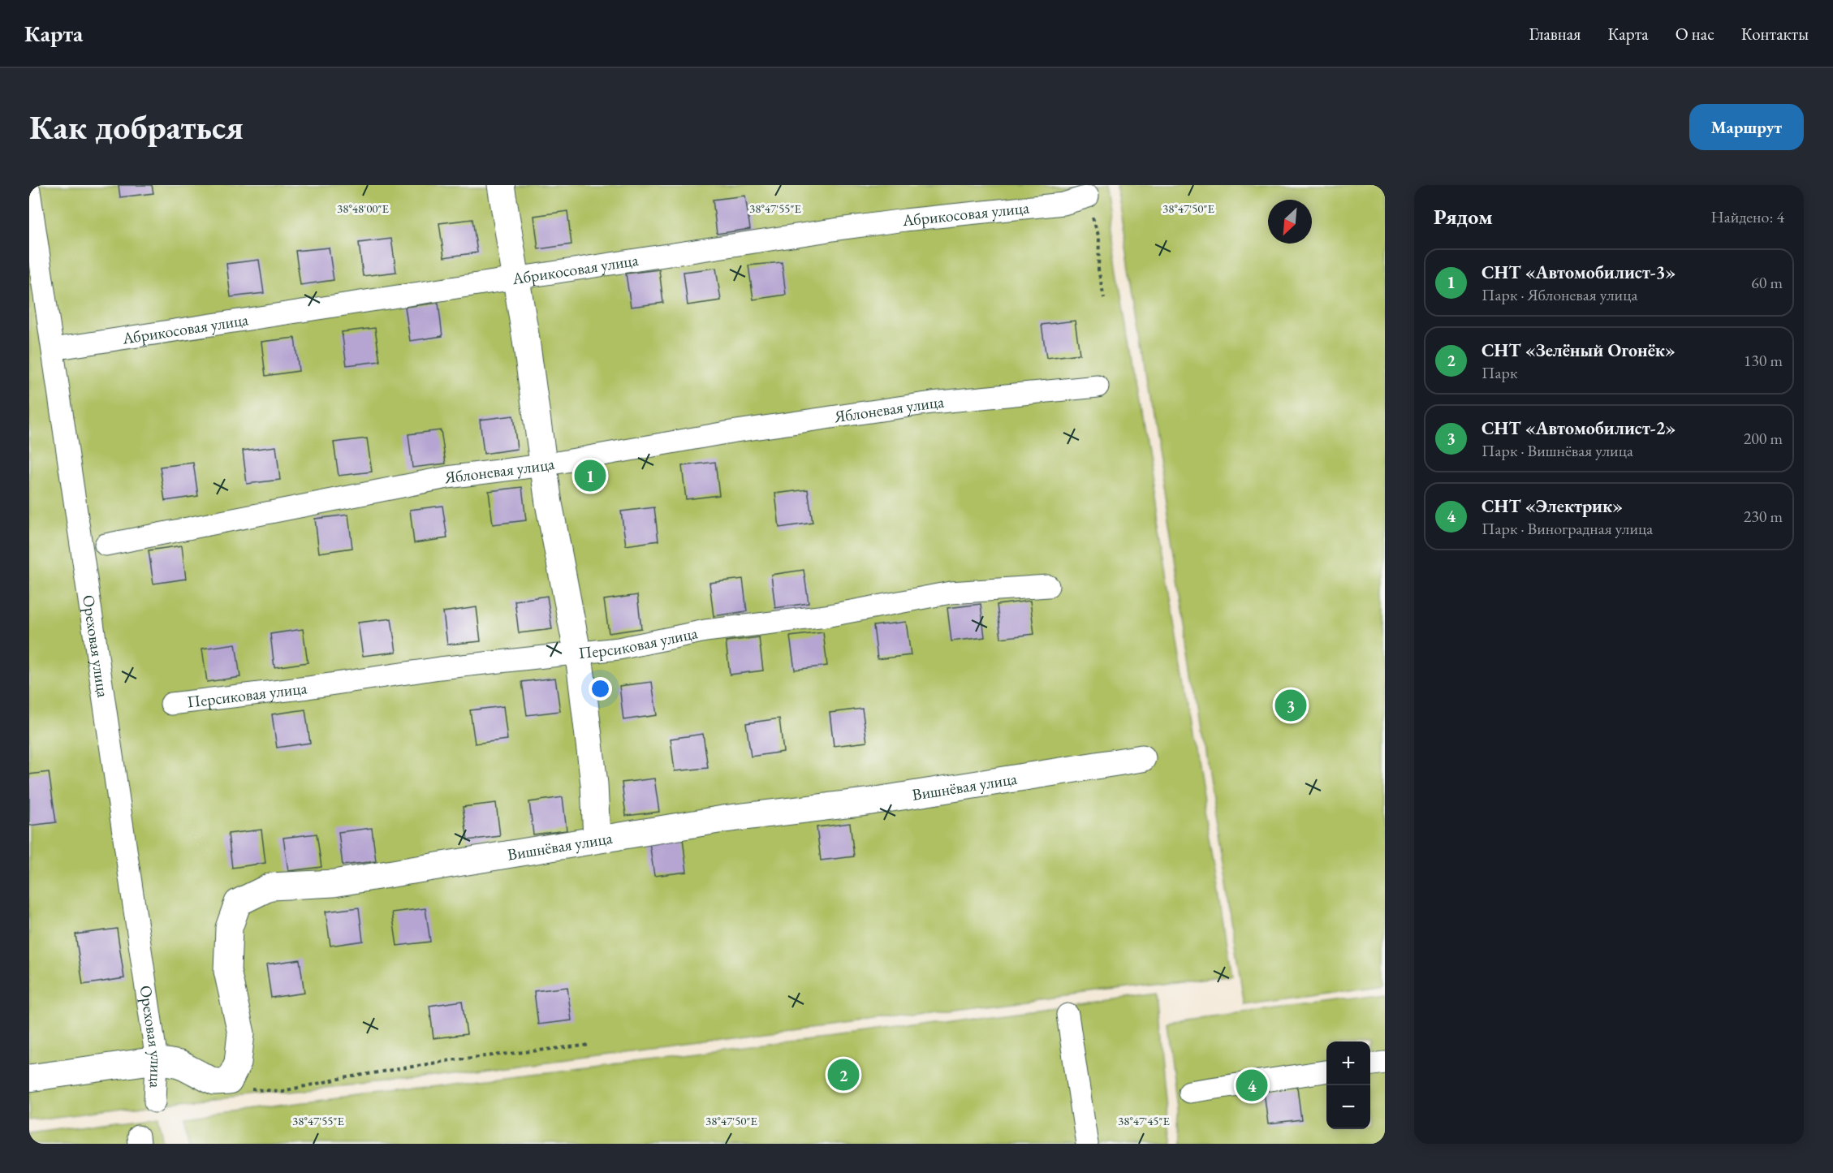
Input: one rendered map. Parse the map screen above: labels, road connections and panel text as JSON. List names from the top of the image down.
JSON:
{
  "streets": {
    "street": [
      "Абрикосовая улица",
      "Яблоневая улица",
      "Персиковая улица",
      "Ореховая улица",
      "Вишнёвая улица"
    ]
  },
  "north": "bottom left",
  "page": {
    "header": "Карта",
    "nav": [
      "Главная",
      "Карта",
      "О нас",
      "Контакты"
    ],
    "buttons": "Маршрут",
    "title": "Как добраться",
    "heading": ["Рядом", "Найдено: 4"],
    "list": [
      {
        "mark": "1",
        "name": "СНТ «Автомобилист-3»",
        "note": "Парк · Яблоневая улица",
        "value": "60 m"
      },
      {
        "mark": "2",
        "name": "СНТ «Зелёный Огонёк»",
        "note": "Парк",
        "value": "130 m"
      },
      {
        "mark": "3",
        "name": "СНТ «Автомобилист-2»",
        "note": "Парк · Вишнёвая улица",
        "value": "200 m"
      },
      {
        "mark": "4",
        "name": "СНТ «Электрик»",
        "note": "Парк · Виноградная улица",
        "value": "230 m"
      }
    ],
    "pins": [
      "1",
      "3",
      "2",
      "4"
    ],
    "map_buttons": ["+", "−"]
  },
  "coordinates": [
    "38°48'00\"E",
    "38°47'55\"E",
    "38°47'50\"E",
    "38°47'45\"E"
  ]
}
